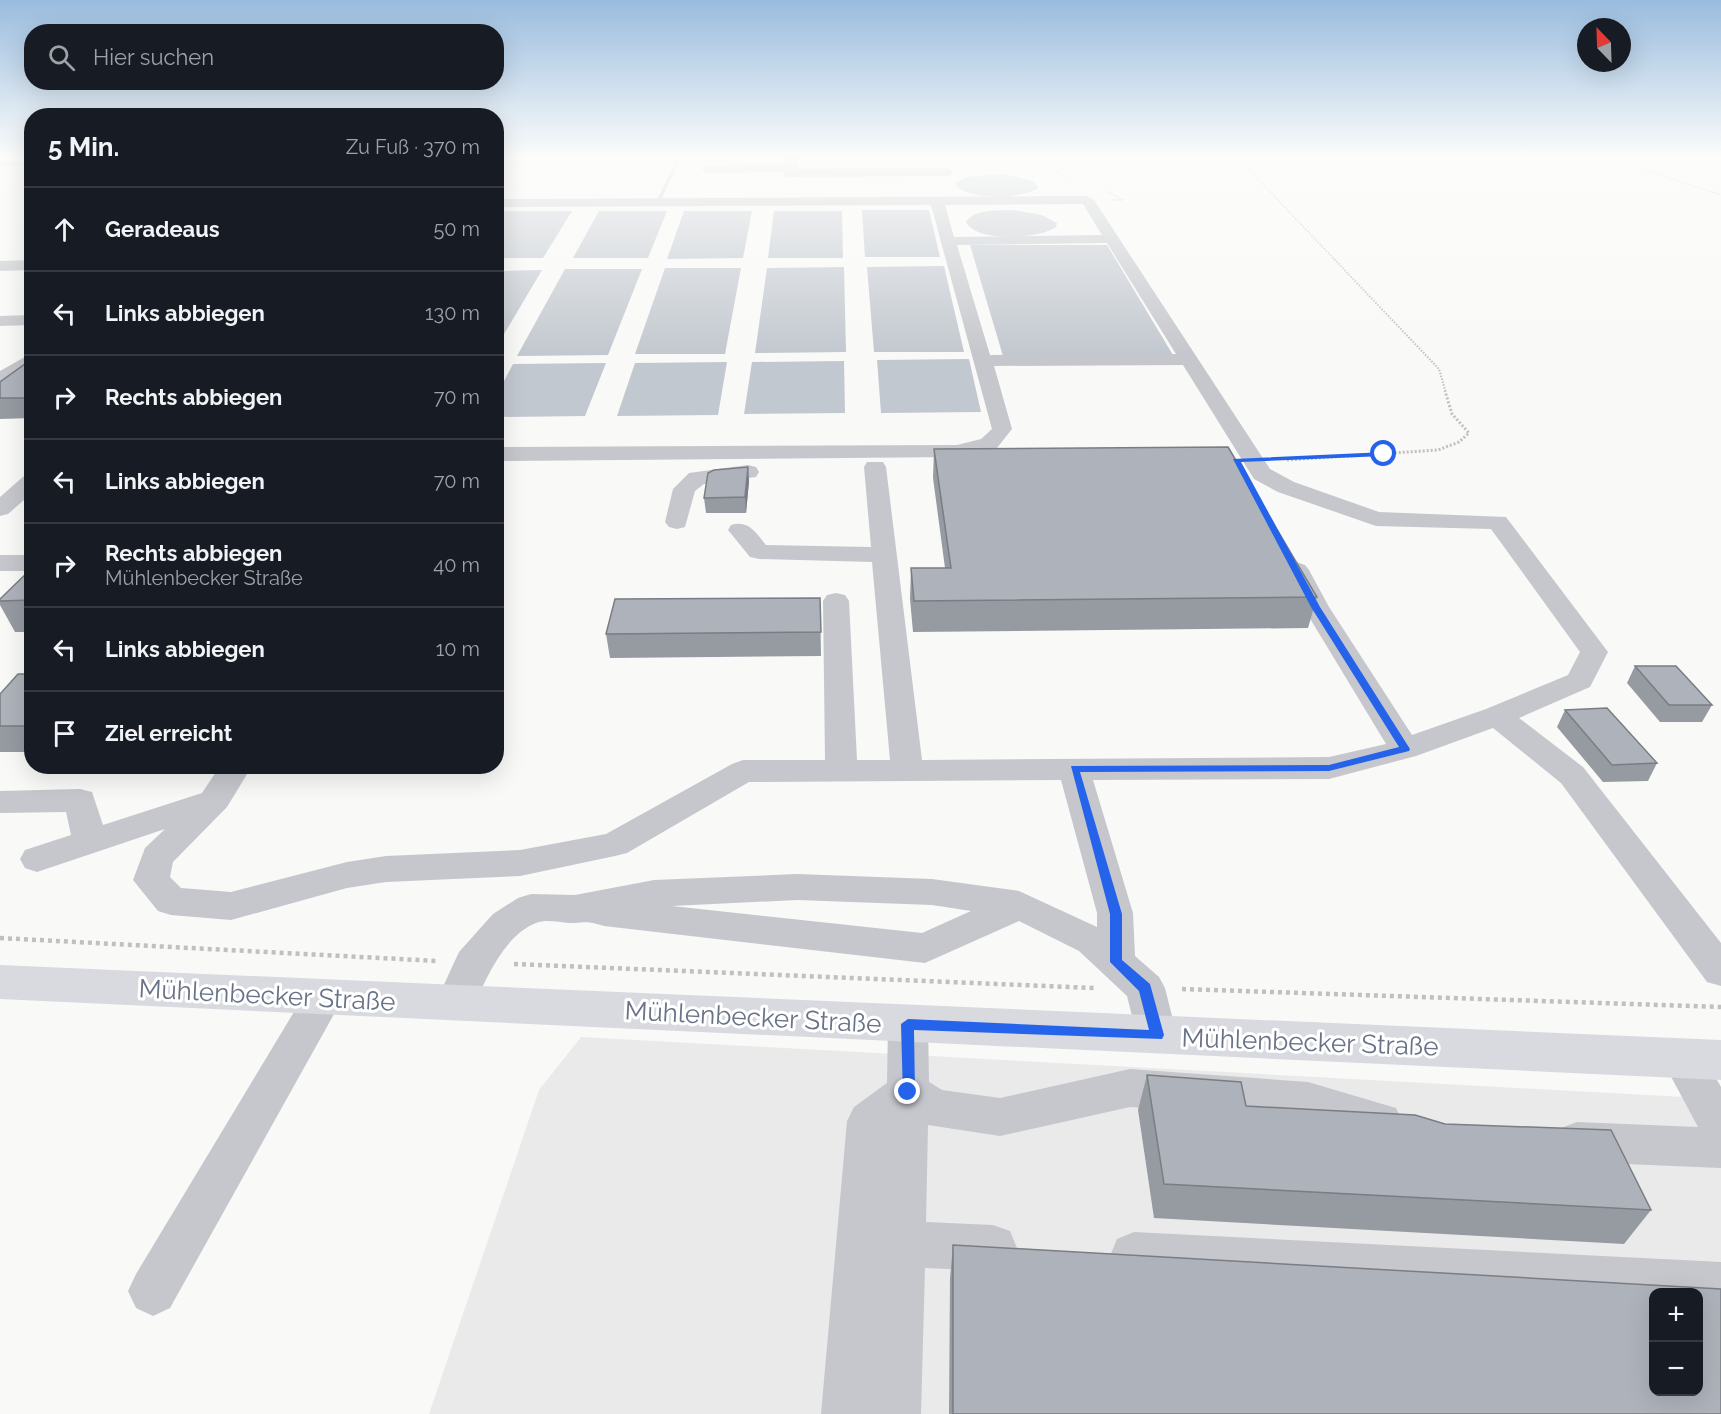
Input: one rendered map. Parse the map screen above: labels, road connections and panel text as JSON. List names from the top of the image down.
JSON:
{
  "streets": {
    "main road": ["Mühlenbecker Straße"]
  },
  "north": "top left",
  "page": {
    "search": "Hier suchen",
    "heading": ["5 Min.", "Zu Fuß · 370 m"],
    "list": [
      ["Geradeaus", "50 m"],
      ["Links abbiegen", "130 m"],
      ["Rechts abbiegen", "70 m"],
      ["Links abbiegen", "70 m"],
      ["Rechts abbiegen", "Mühlenbecker Straße", "40 m"],
      ["Links abbiegen", "10 m"],
      "Ziel erreicht"
    ],
    "map_buttons": ["+", "−"]
  }
}
